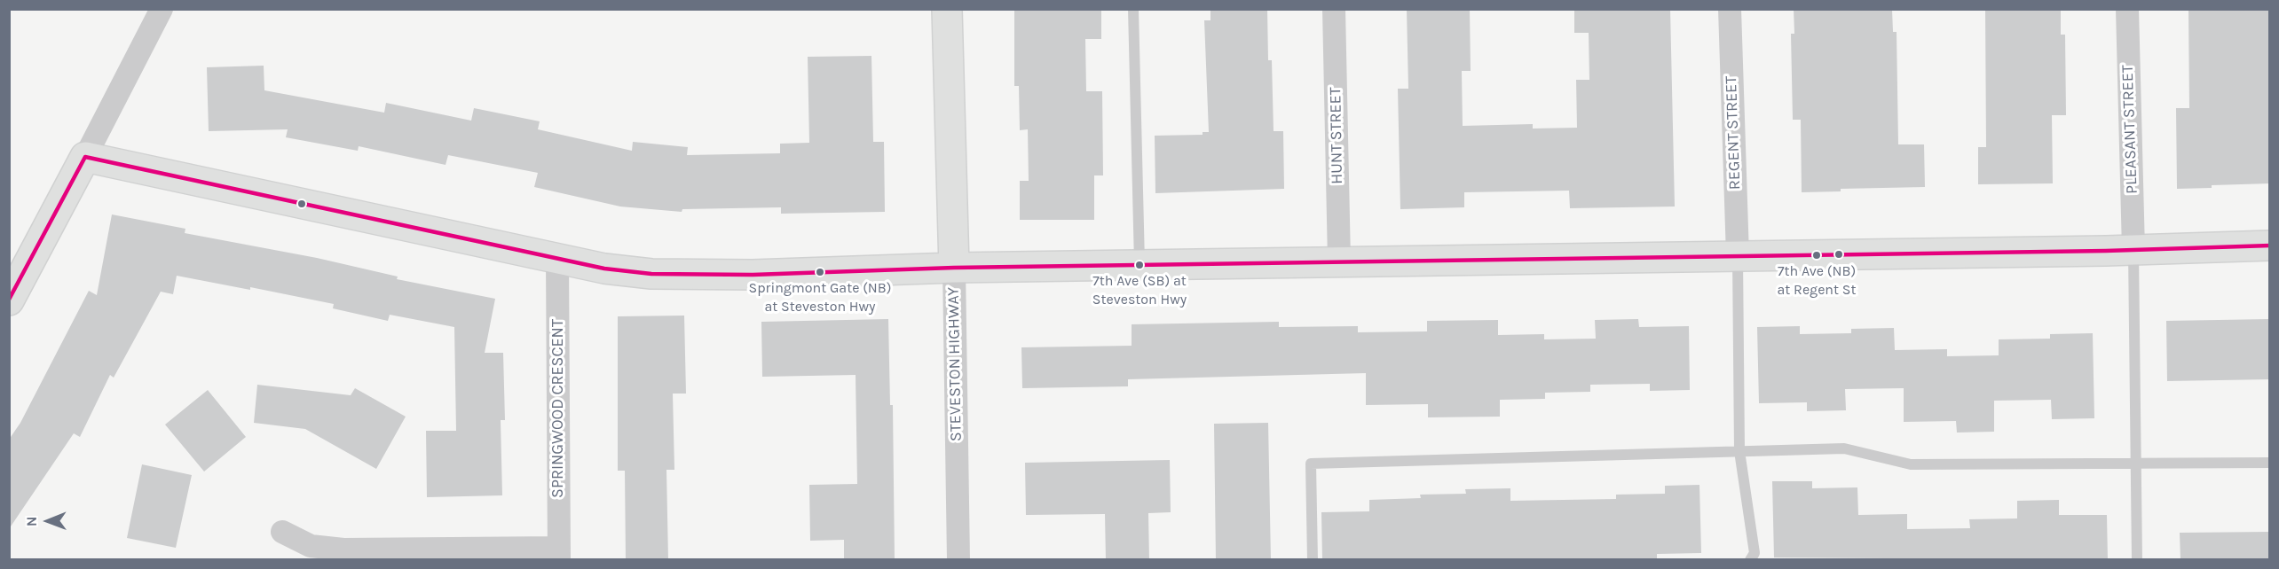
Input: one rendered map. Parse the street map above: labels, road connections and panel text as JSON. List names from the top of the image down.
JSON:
{
  "streets": {
    "street": [
      "PLEASANT STREET",
      "REGENT STREET",
      "HUNT STREET",
      "STEVESTON HIGHWAY",
      "SPRINGWOOD CRESCENT"
    ]
  },
  "places": ["7th Ave (NB) at Regent St", "7th Ave (SB) at Steveston Hwy", "Springmont Gate (NB) at Steveston Hwy"],
  "north": "left"
}
